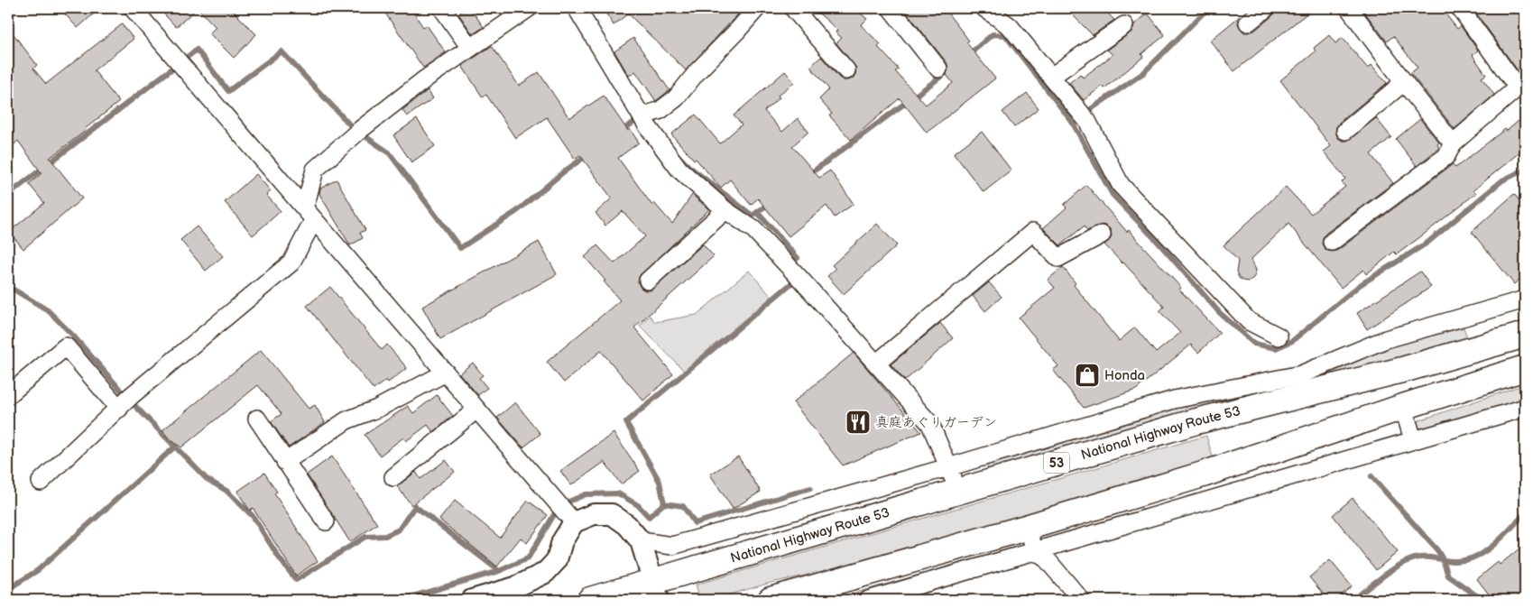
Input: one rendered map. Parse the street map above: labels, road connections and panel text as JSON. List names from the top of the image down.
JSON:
{
  "streets": {
    "highway": ["National Highway Route 53", "53"]
  },
  "places": {
    "shop": ["Honda"],
    "restaurant": ["真庭あぐりガーデン"]
  }
}
